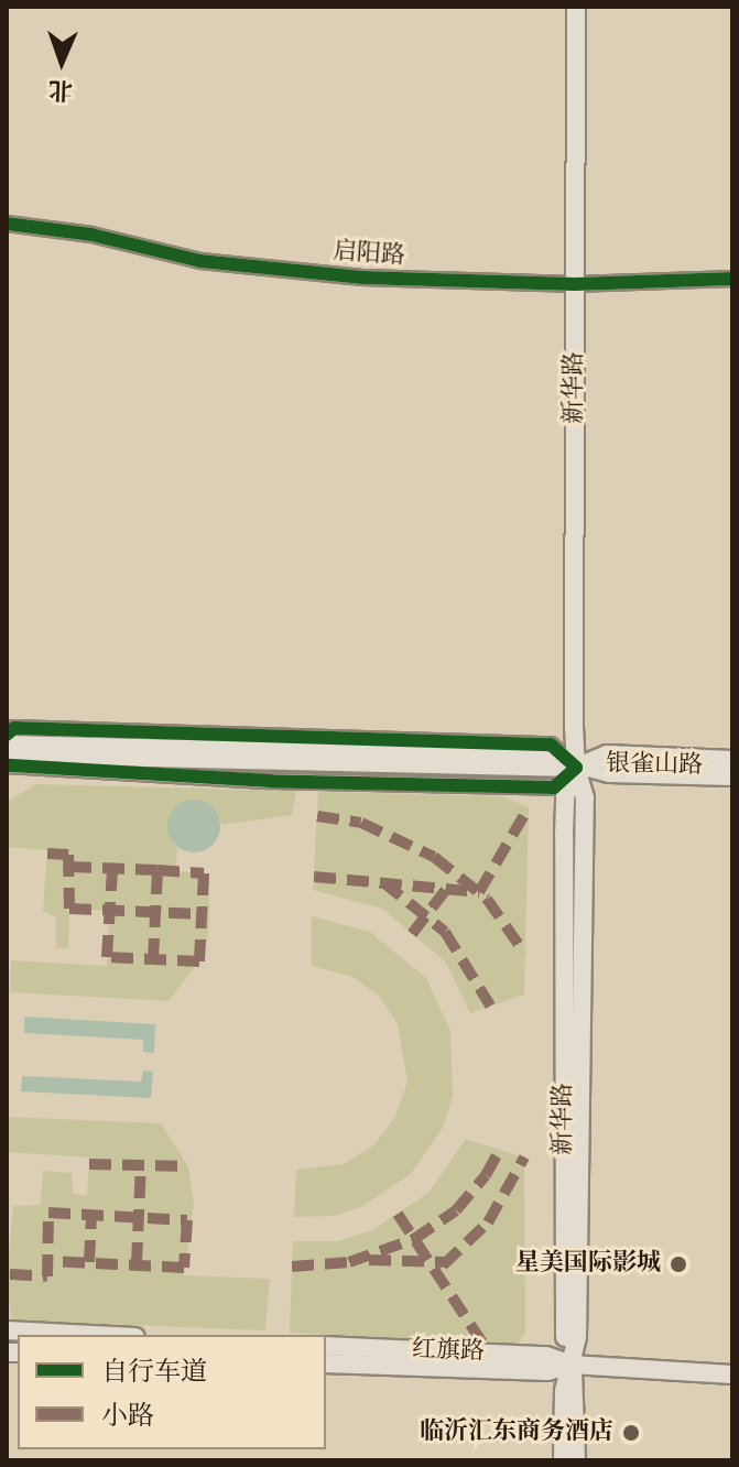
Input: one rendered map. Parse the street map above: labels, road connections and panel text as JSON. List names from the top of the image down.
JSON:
{
  "streets": {
    "main road": ["新华路", "银雀山路", "红旗路"],
    "street": ["启阳路"]
  },
  "crossings": [
    ["启阳路", "新华路"],
    ["新华路", "银雀山路"],
    ["新华路", "红旗路"]
  ],
  "places": ["星美国际影城", "临沂汇东商务酒店"],
  "legend": ["自行车道", "小路"],
  "north": "bottom"
}
